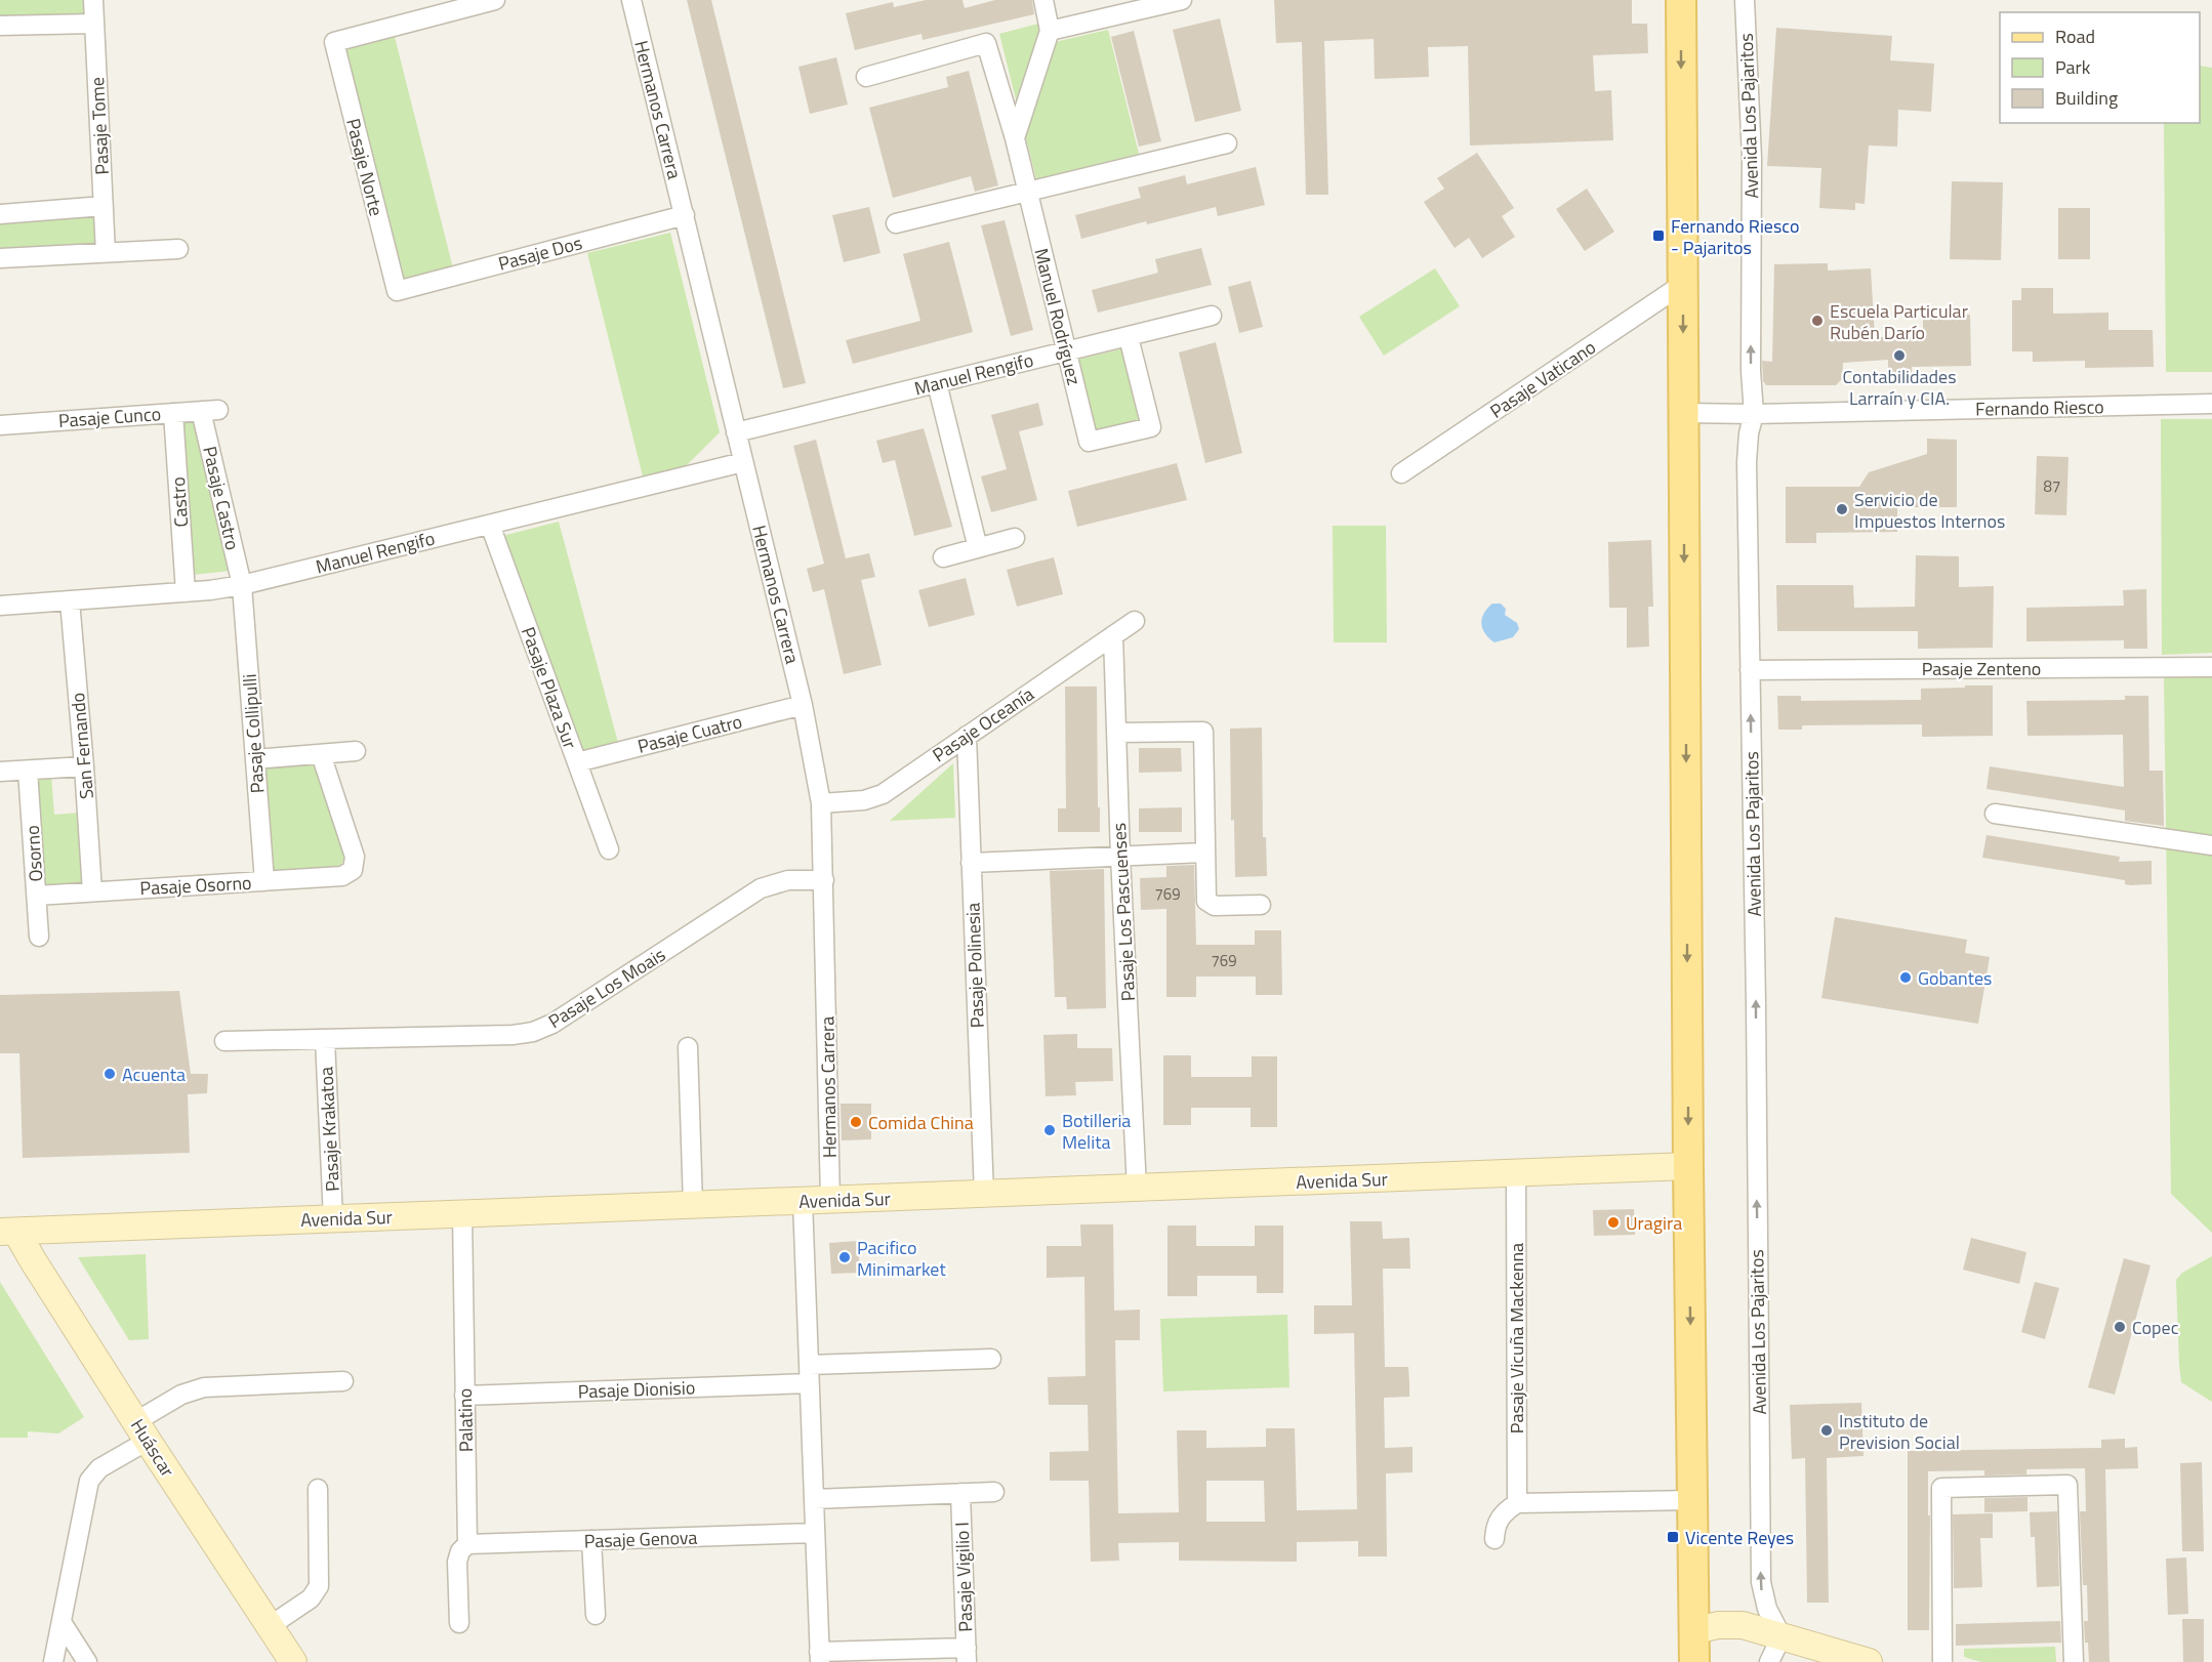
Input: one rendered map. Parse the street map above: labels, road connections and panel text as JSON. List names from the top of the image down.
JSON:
{
  "streets": {
    "street": [
      "Hermanos Carrera",
      "Avenida Los Pajaritos",
      "Pasaje Tome",
      "Pasaje Norte",
      "Pasaje Dos",
      "Manuel Rodríguez",
      "Manuel Rengifo",
      "Pasaje Vaticano",
      "Fernando Riesco",
      "Pasaje Cunco",
      "Pasaje Castro",
      "Castro",
      "Pasaje Zenteno",
      "Pasaje Plaza Sur",
      "Pasaje Oceanía",
      "Pasaje Collipulli",
      "Pasaje Cuatro",
      "San Fernando",
      "Osorno",
      "Pasaje Osorno",
      "Pasaje Los Pascuenses",
      "Pasaje Polinesia",
      "Pasaje Los Moais",
      "Pasaje Krakatoa",
      "Avenida Sur",
      "Pasaje Vicuña Mackenna",
      "Pasaje Dionisio",
      "Palatino",
      "Huáscar",
      "Pasaje Genova",
      "Pasaje Vigilio I"
    ]
  },
  "crossings": [
    ["Hermanos Carrera", "Pasaje Dos"],
    ["Hermanos Carrera", "Manuel Rengifo"],
    ["Hermanos Carrera", "Pasaje Oceanía"],
    ["Hermanos Carrera", "Pasaje Cuatro"],
    ["Hermanos Carrera", "Pasaje Los Moais"],
    ["Hermanos Carrera", "Avenida Sur"],
    ["Avenida Los Pajaritos", "Fernando Riesco"],
    ["Avenida Los Pajaritos", "Pasaje Zenteno"],
    ["Pasaje Norte", "Pasaje Dos"],
    ["Manuel Rodríguez", "Manuel Rengifo"],
    ["Manuel Rengifo", "Pasaje Castro"],
    ["Manuel Rengifo", "Castro"],
    ["Manuel Rengifo", "Pasaje Plaza Sur"],
    ["Manuel Rengifo", "Pasaje Collipulli"],
    ["Manuel Rengifo", "San Fernando"],
    ["Pasaje Cunco", "Pasaje Castro"],
    ["Pasaje Cunco", "Castro"],
    ["Pasaje Castro", "Pasaje Collipulli"],
    ["Pasaje Plaza Sur", "Pasaje Cuatro"],
    ["Pasaje Oceanía", "Pasaje Los Pascuenses"],
    ["Pasaje Oceanía", "Pasaje Polinesia"],
    ["Pasaje Collipulli", "Pasaje Osorno"],
    ["San Fernando", "Pasaje Osorno"],
    ["Osorno", "Pasaje Osorno"],
    ["Pasaje Los Pascuenses", "Avenida Sur"],
    ["Pasaje Polinesia", "Avenida Sur"],
    ["Pasaje Los Moais", "Pasaje Krakatoa"],
    ["Pasaje Krakatoa", "Avenida Sur"],
    ["Avenida Sur", "Pasaje Vicuña Mackenna"],
    ["Avenida Sur", "Palatino"],
    ["Avenida Sur", "Huáscar"],
    ["Pasaje Dionisio", "Palatino"],
    ["Palatino", "Pasaje Genova"]
  ],
  "one_way": ["Avenida Los Pajaritos"],
  "places": {
    "transit": ["Fernando Riesco - Pajaritos", "Vicente Reyes"],
    "other": [
      "Escuela Particular Rubén Darío",
      "Contabilidades Larraín y CIA.",
      "Servicio de Impuestos Internos",
      "Gobantes",
      "Acuenta",
      "Comida China",
      "Botilleria Melita",
      "Uragira",
      "Pacifico Minimarket",
      "Copec",
      "Instituto de Prevision Social"
    ]
  },
  "house_numbers": ["87", "769", "769"],
  "legend": ["Road", "Park", "Building"]
}
